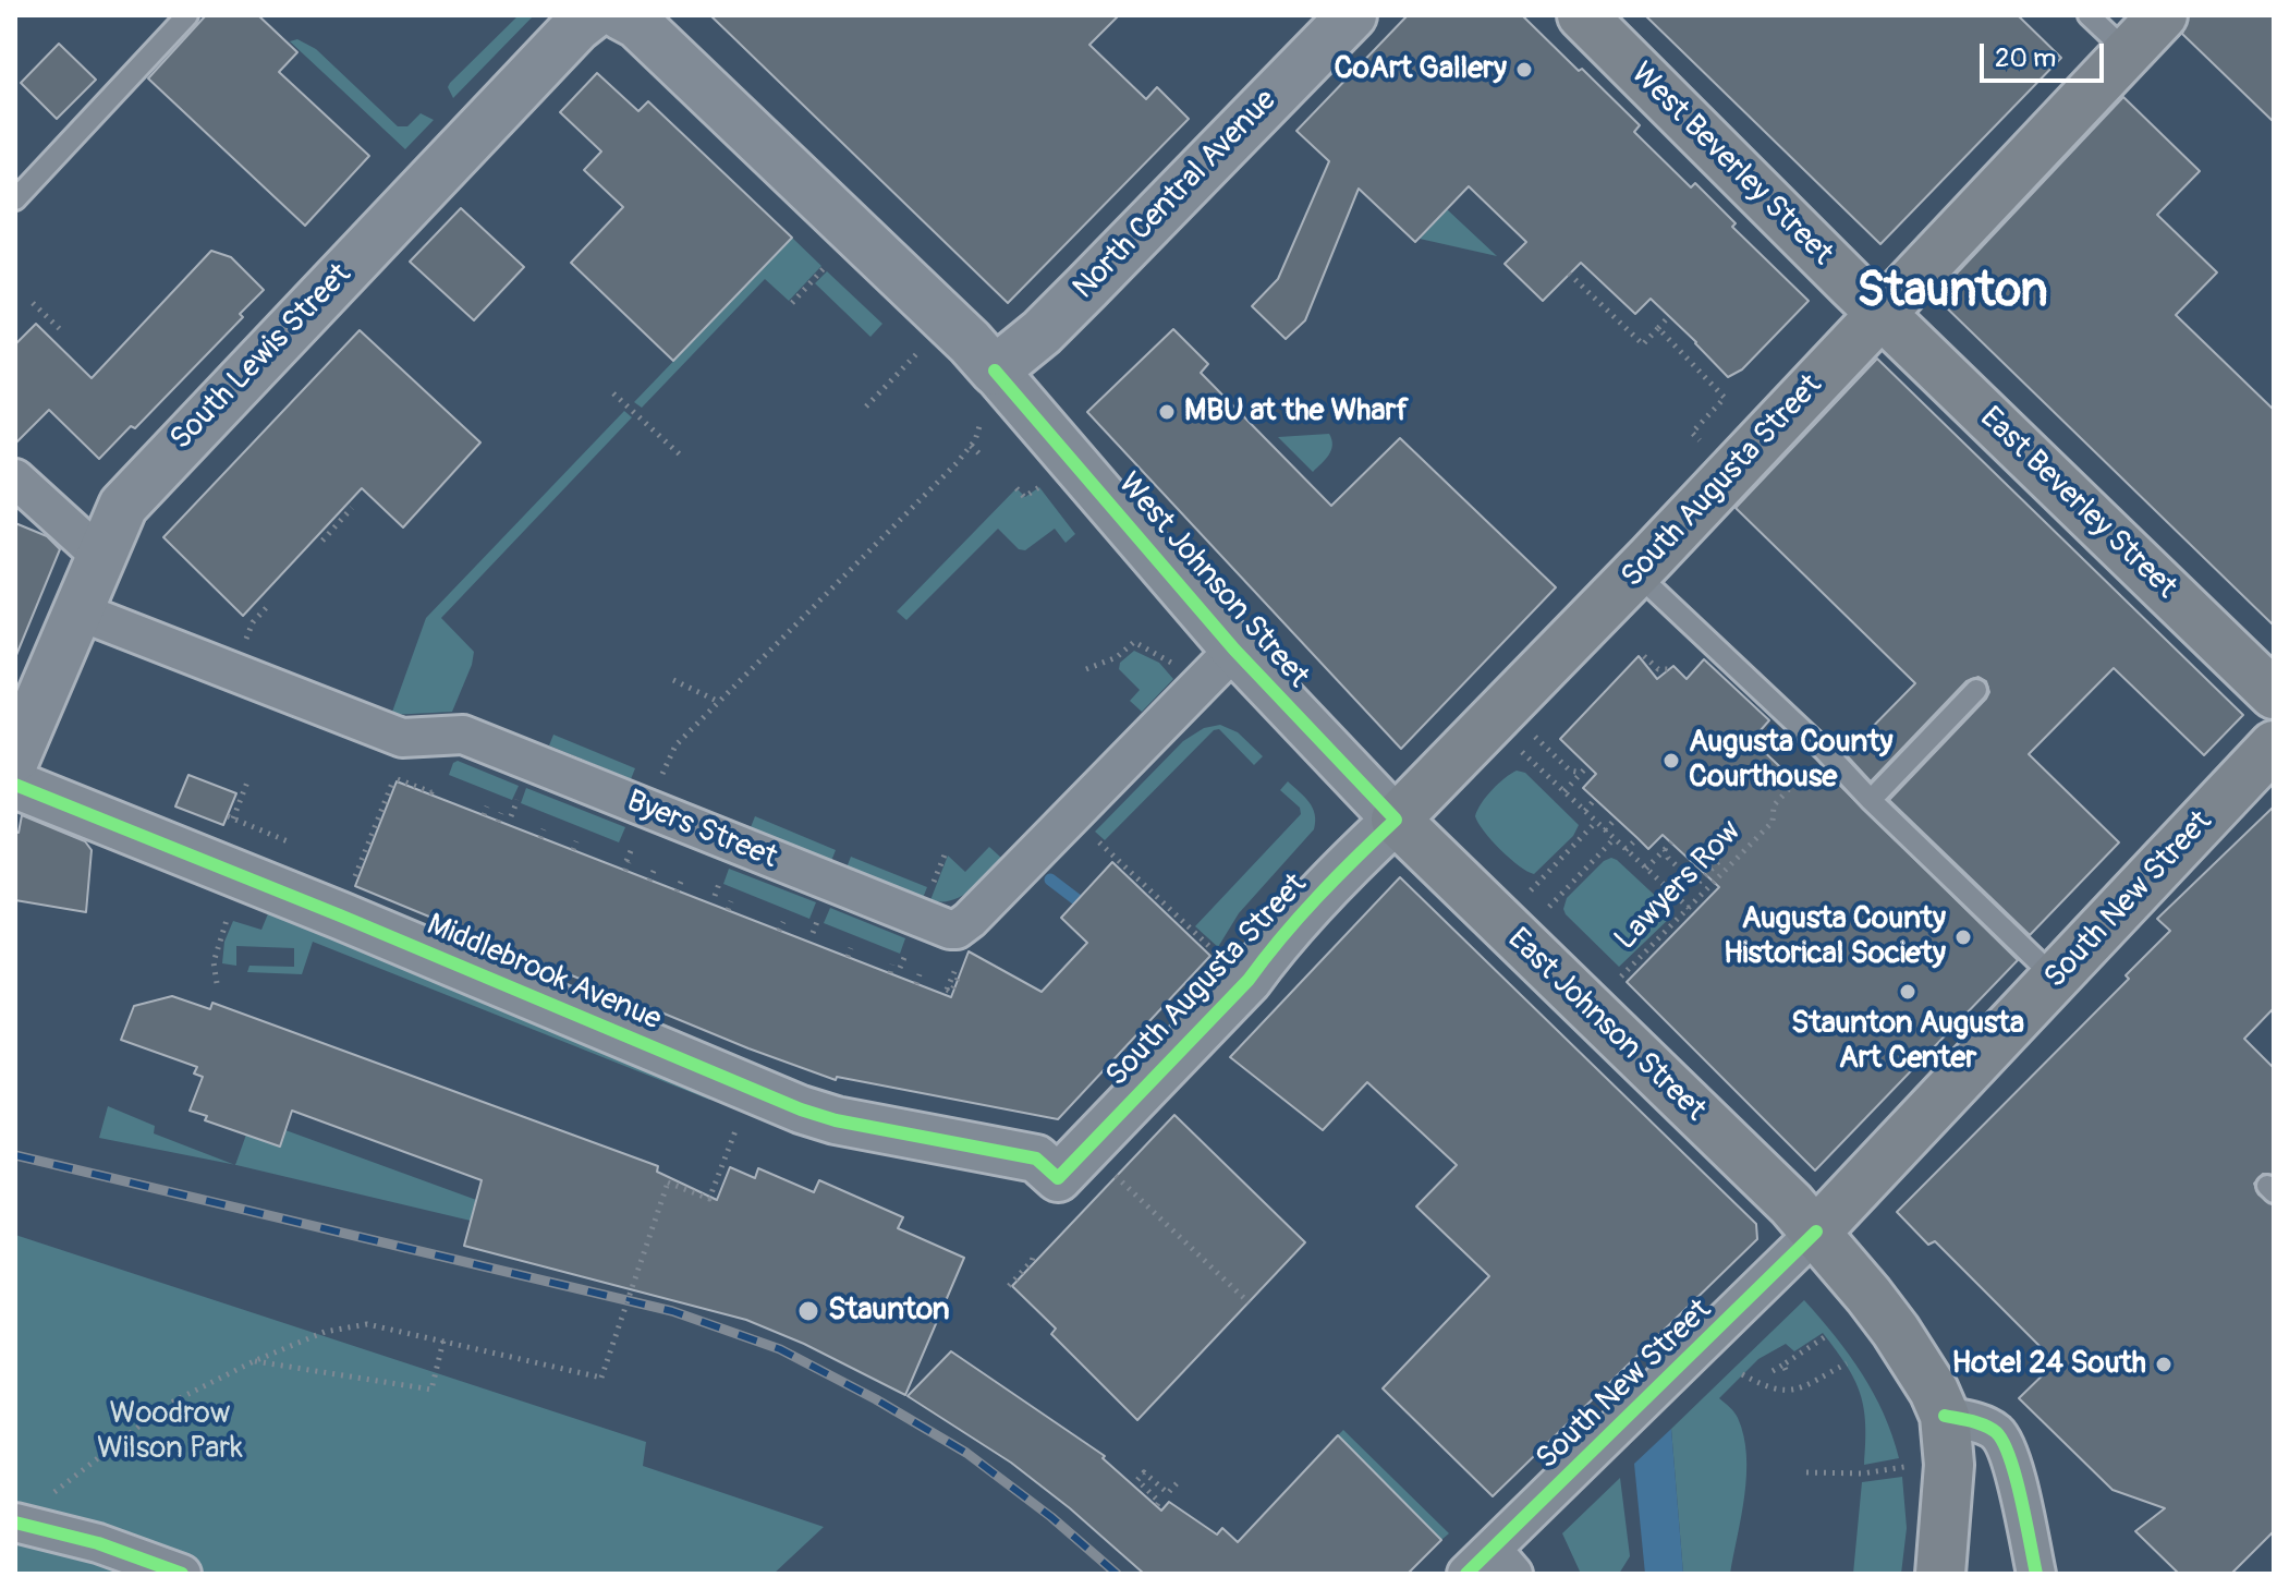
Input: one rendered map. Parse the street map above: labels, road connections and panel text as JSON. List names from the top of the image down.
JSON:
{
  "streets": {
    "main road": [
      "West Beverley Street",
      "North Central Avenue",
      "South Lewis Street",
      "South Augusta Street",
      "East Beverley Street",
      "West Johnson Street",
      "South New Street",
      "East Johnson Street"
    ],
    "street": ["Byers Street", "Middlebrook Avenue"],
    "path": ["Lawyers Row"]
  },
  "crossings": [
    ["West Beverley Street", "South Augusta Street"],
    ["West Beverley Street", "East Beverley Street"],
    ["North Central Avenue", "West Johnson Street"],
    ["South Lewis Street", "Byers Street"],
    ["South Augusta Street", "East Beverley Street"],
    ["South Augusta Street", "West Johnson Street"],
    ["South Augusta Street", "Middlebrook Avenue"],
    ["South Augusta Street", "East Johnson Street"],
    ["West Johnson Street", "Byers Street"],
    ["West Johnson Street", "East Johnson Street"],
    ["South New Street", "East Johnson Street"]
  ],
  "districts": ["Staunton"],
  "parks": ["Woodrow Wilson Park"],
  "places": [
    "CoArt Gallery",
    "MBU at the Wharf",
    "Augusta County Courthouse",
    "Augusta County Historical Society",
    "Staunton Augusta Art Center",
    "Staunton",
    "Hotel 24 South"
  ],
  "scale_bar": "20 m"
}
